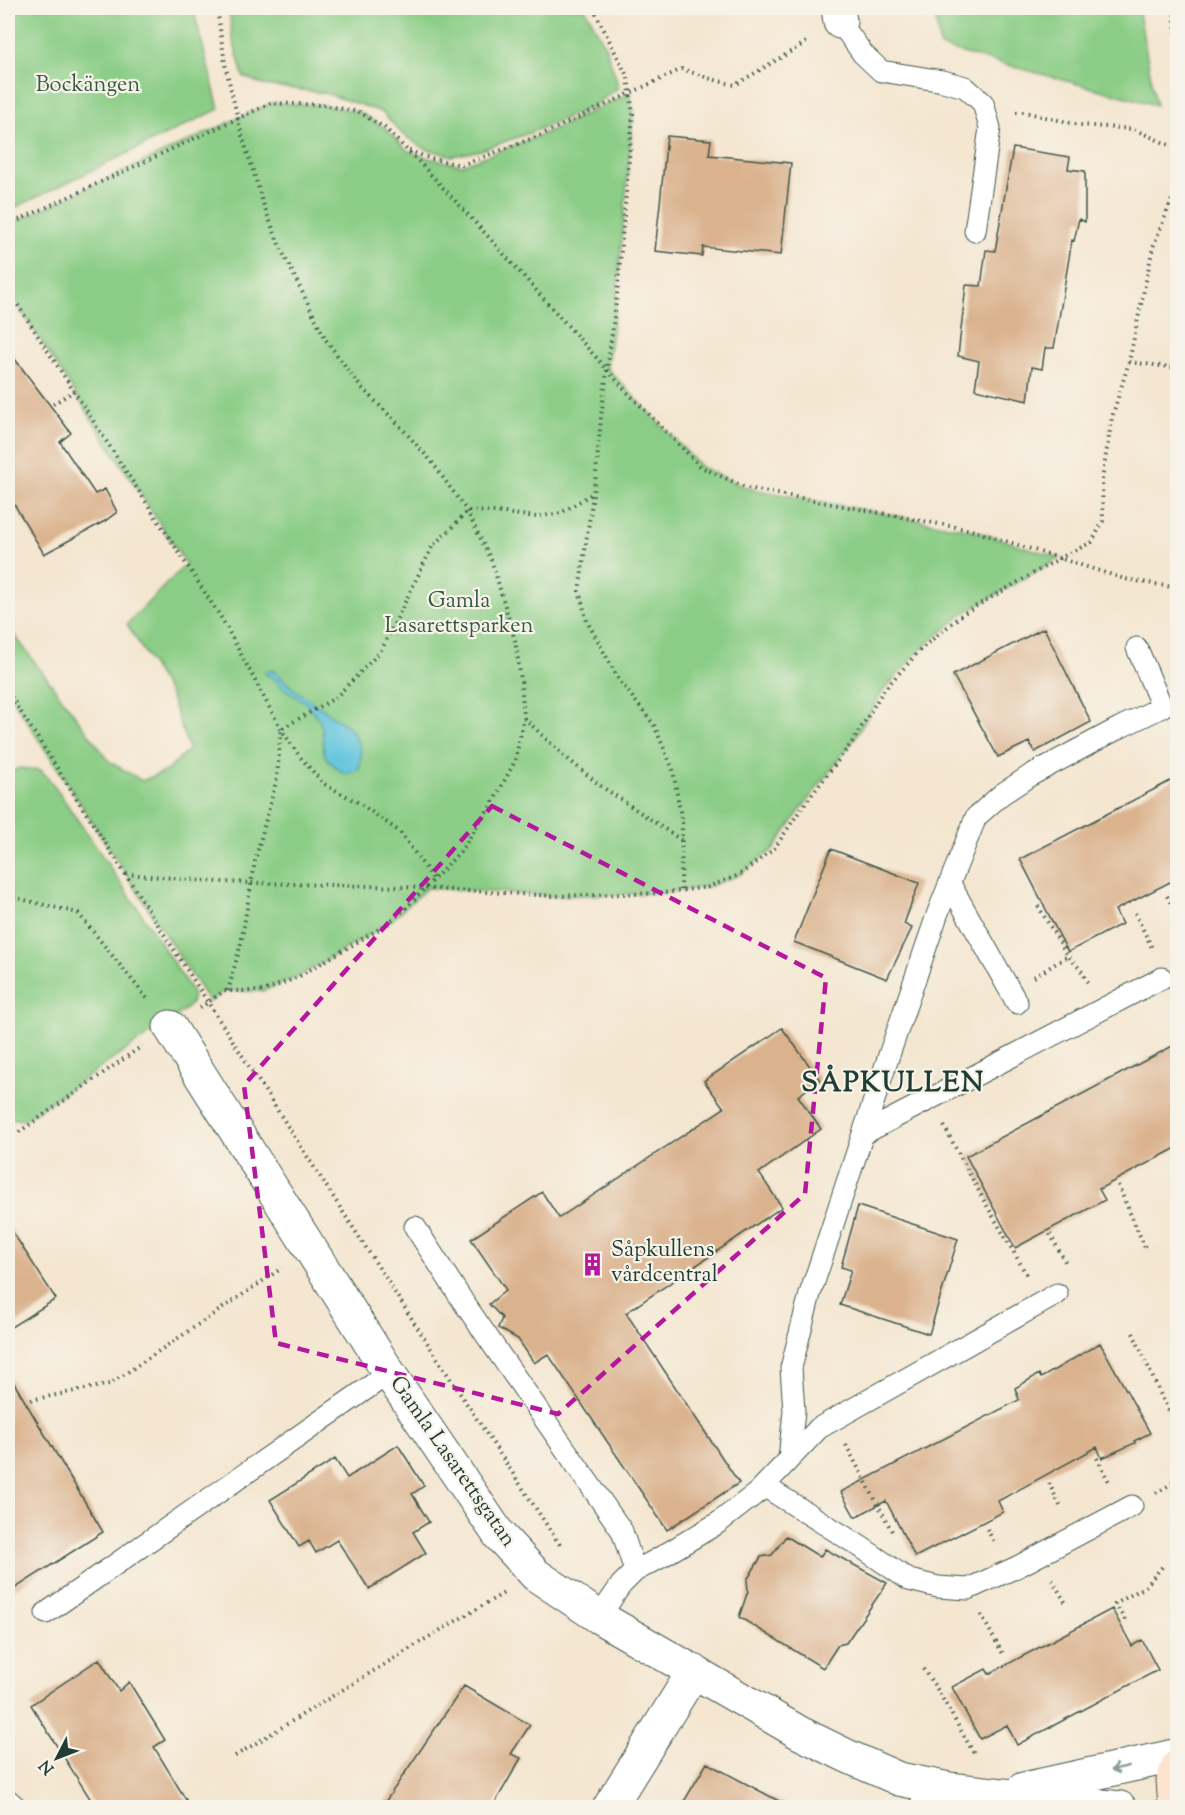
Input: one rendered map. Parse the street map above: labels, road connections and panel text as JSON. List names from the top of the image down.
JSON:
{
  "streets": {
    "street": ["Gamla Lasarettsgatan"]
  },
  "districts": ["SÅPKULLEN"],
  "parks": ["Bockängen", "Gamla Lasarettsparken"],
  "places": {
    "building": ["Såpkullens vårdcentral"]
  },
  "north": "bottom left"
}
